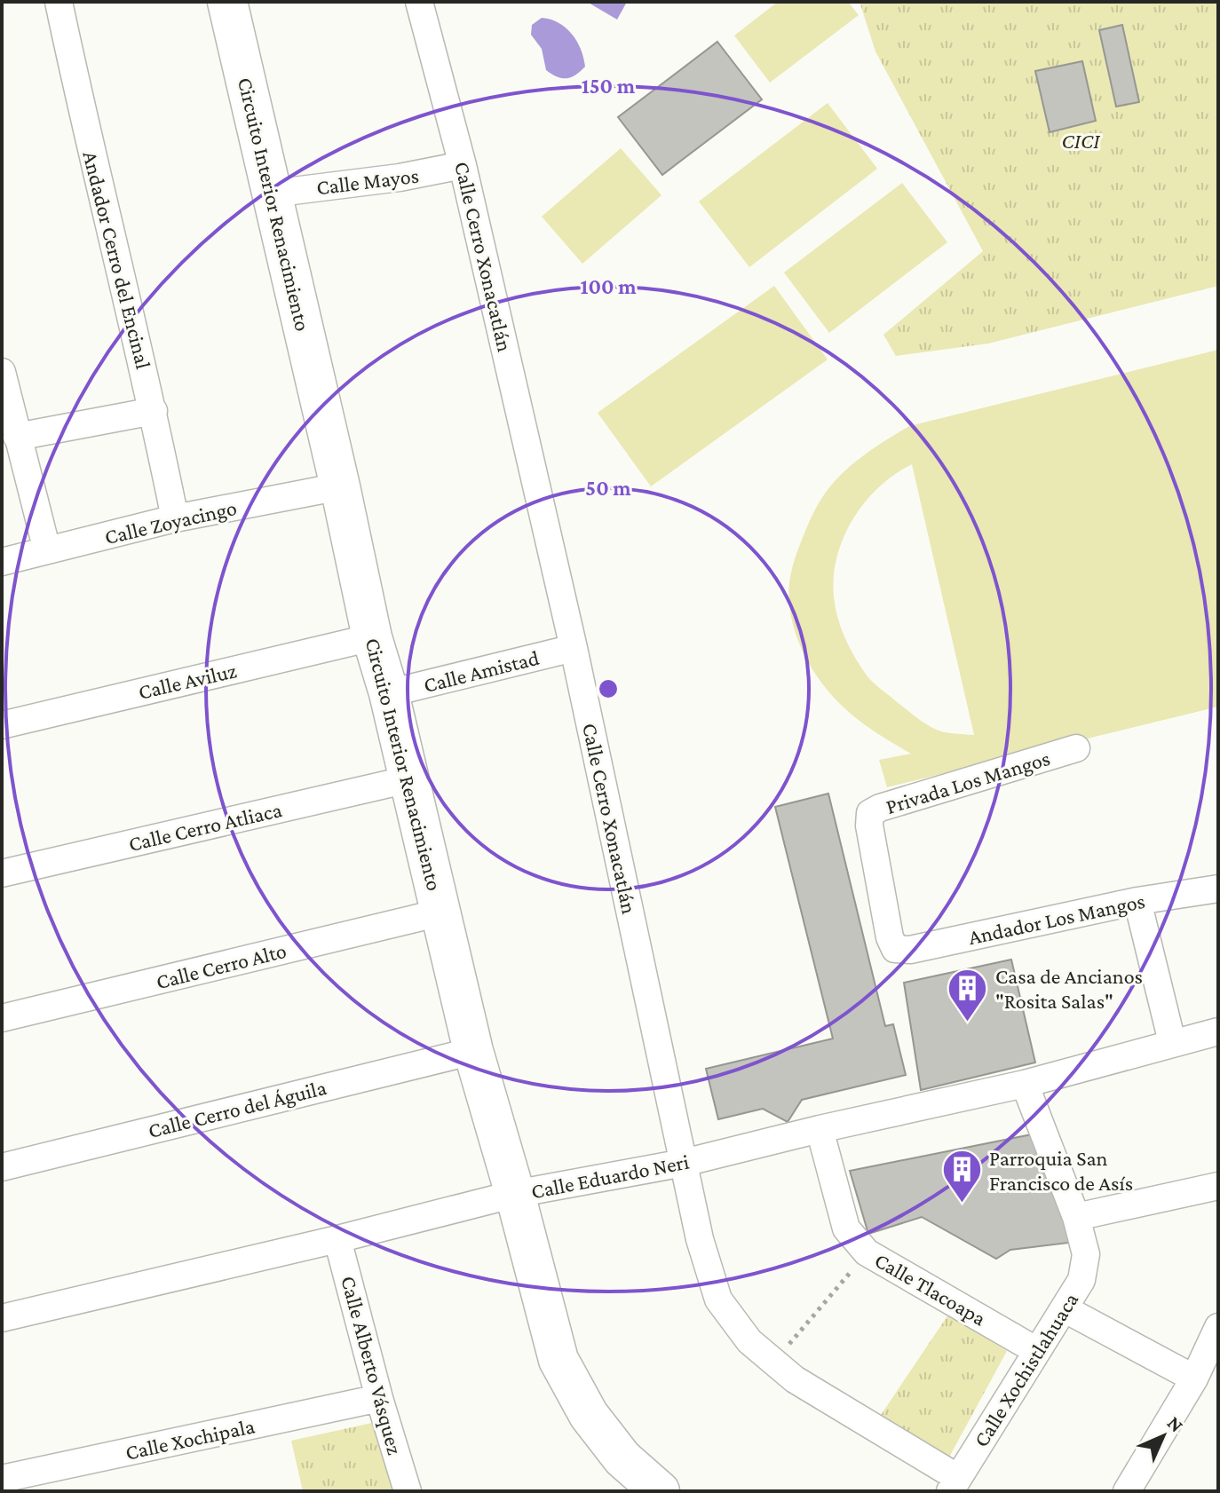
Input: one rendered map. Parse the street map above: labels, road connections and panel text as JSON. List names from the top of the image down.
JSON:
{
  "streets": {
    "main road": ["Circuito Interior Renacimiento"],
    "street": [
      "Calle Mayos",
      "Calle Cerro Xonacatlán",
      "Andador Cerro del Encinal",
      "Calle Zoyacingo",
      "Calle Amistad",
      "Calle Aviluz",
      "Privada Los Mangos",
      "Calle Cerro Atliaca",
      "Andador Los Mangos",
      "Calle Cerro Alto",
      "Calle Cerro del Águila",
      "Calle Eduardo Neri",
      "Calle Tlacoapa",
      "Calle Alberto Vásquez",
      "Calle Xochistlahuaca",
      "Calle Xochipala"
    ]
  },
  "crossings": [
    ["Calle Mayos", "Circuito Interior Renacimiento"],
    ["Calle Mayos", "Calle Cerro Xonacatlán"],
    ["Circuito Interior Renacimiento", "Calle Zoyacingo"],
    ["Circuito Interior Renacimiento", "Calle Amistad"],
    ["Circuito Interior Renacimiento", "Calle Aviluz"],
    ["Circuito Interior Renacimiento", "Calle Cerro Atliaca"],
    ["Circuito Interior Renacimiento", "Calle Cerro Alto"],
    ["Circuito Interior Renacimiento", "Calle Cerro del Águila"],
    ["Circuito Interior Renacimiento", "Calle Eduardo Neri"],
    ["Calle Cerro Xonacatlán", "Calle Amistad"],
    ["Calle Cerro Xonacatlán", "Calle Eduardo Neri"],
    ["Calle Cerro Xonacatlán", "Calle Xochistlahuaca"],
    ["Andador Cerro del Encinal", "Calle Zoyacingo"],
    ["Privada Los Mangos", "Andador Los Mangos"],
    ["Calle Eduardo Neri", "Calle Tlacoapa"],
    ["Calle Eduardo Neri", "Calle Alberto Vásquez"],
    ["Calle Eduardo Neri", "Calle Xochistlahuaca"],
    ["Calle Tlacoapa", "Calle Xochistlahuaca"],
    ["Calle Alberto Vásquez", "Calle Xochipala"]
  ],
  "parks": ["CICI"],
  "places": {
    "building": ["Casa de Ancianos \"Rosita Salas\"", "Parroquia San Francisco de Asís"]
  },
  "north": "top right",
  "rings": ["150 m", "100 m", "50 m"]
}
